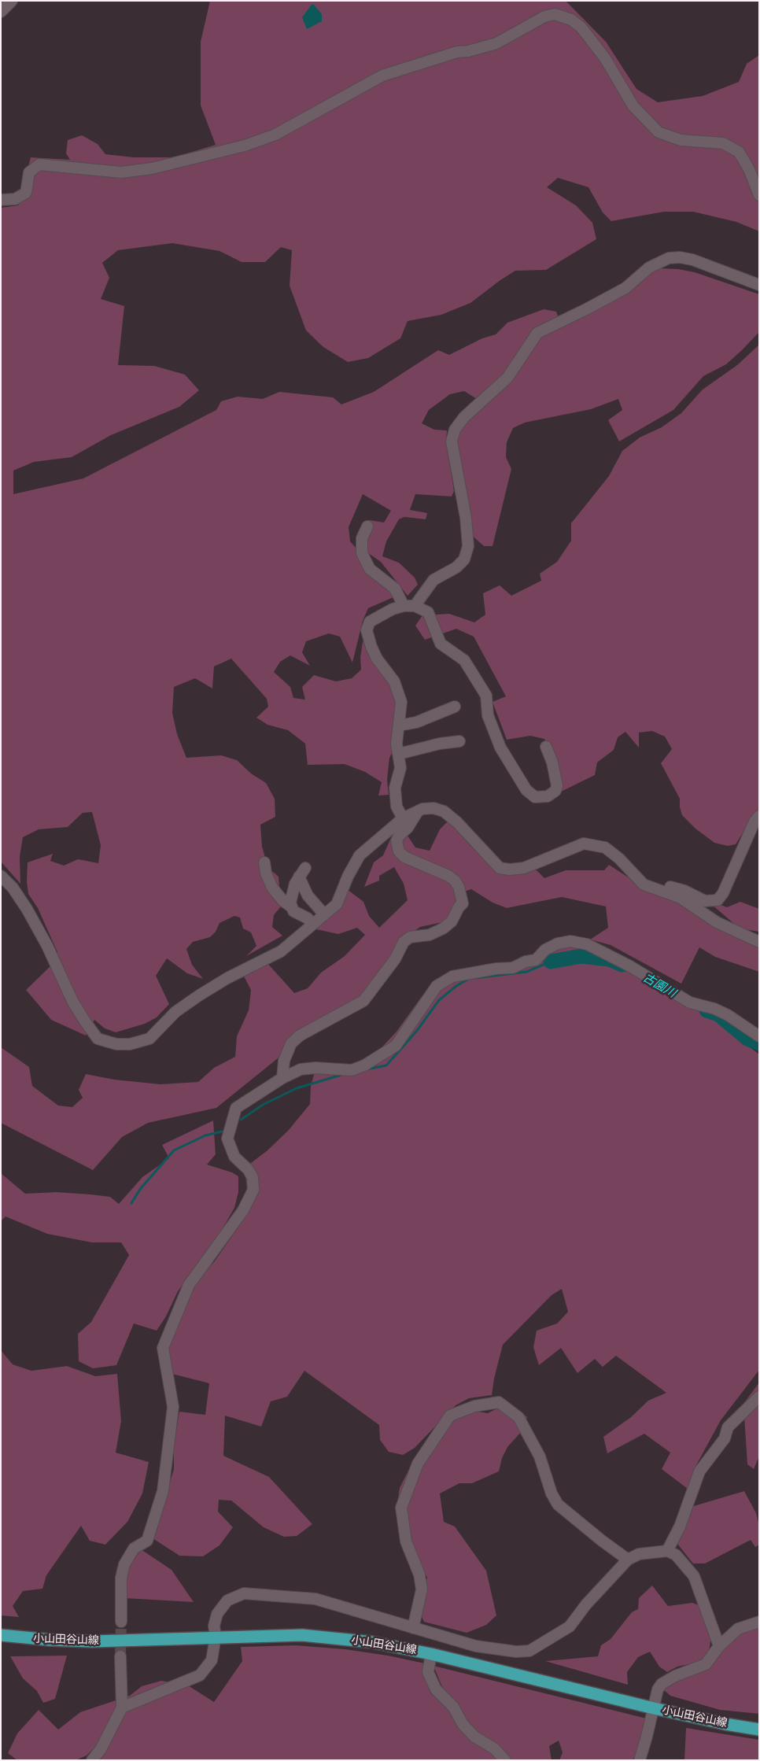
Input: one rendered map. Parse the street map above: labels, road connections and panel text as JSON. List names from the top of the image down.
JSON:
{
  "streets": {
    "main road": ["小山田谷山線"]
  },
  "water": ["古園川"]
}
